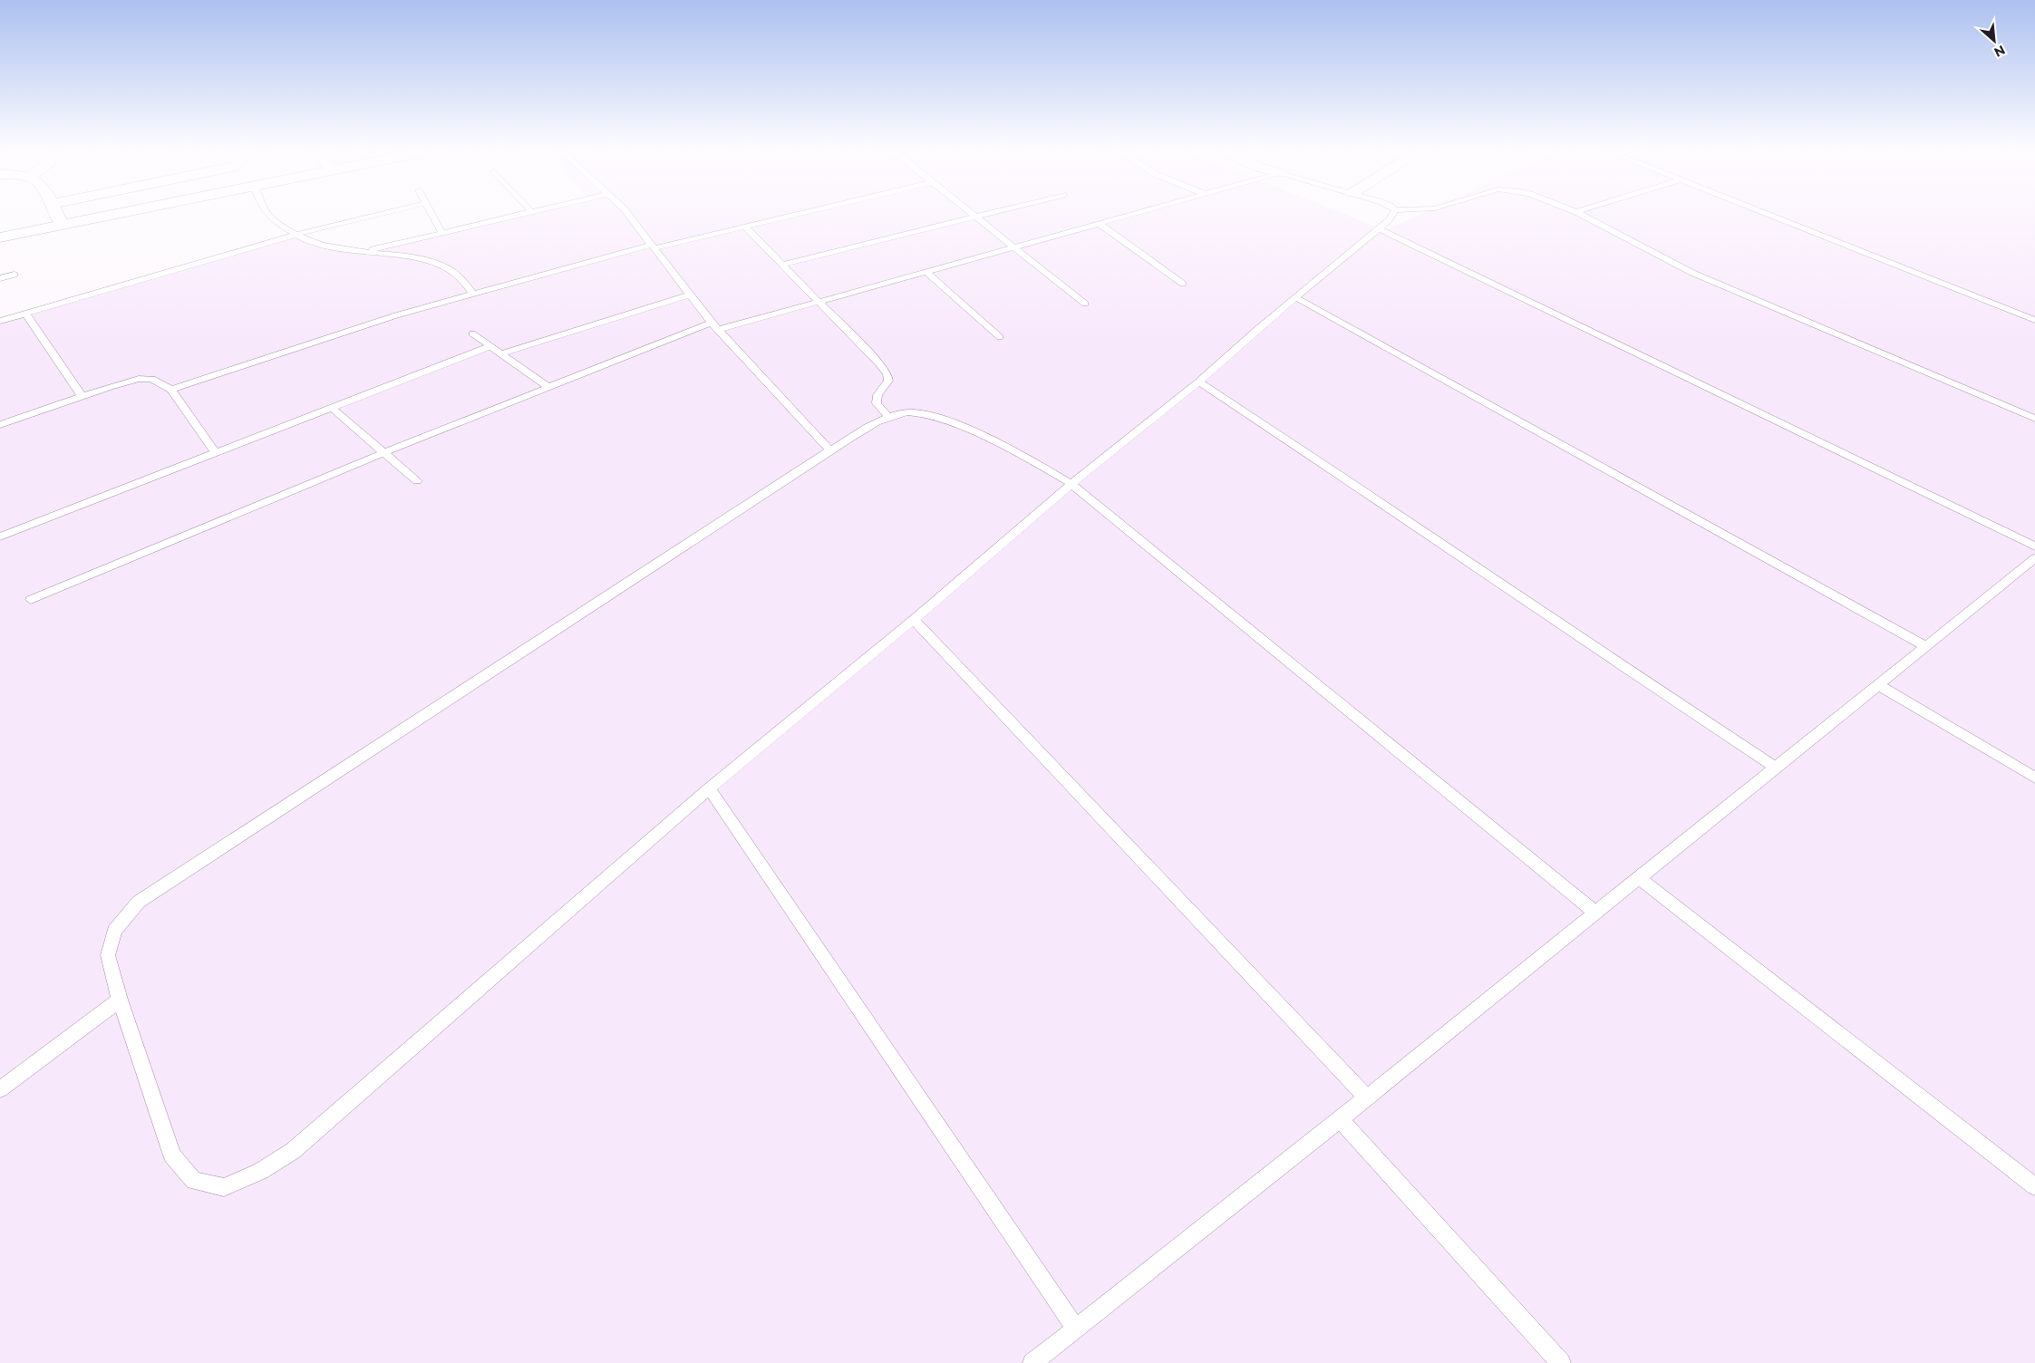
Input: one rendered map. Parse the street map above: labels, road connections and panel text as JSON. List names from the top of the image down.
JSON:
{
  "north": "bottom right"
}
